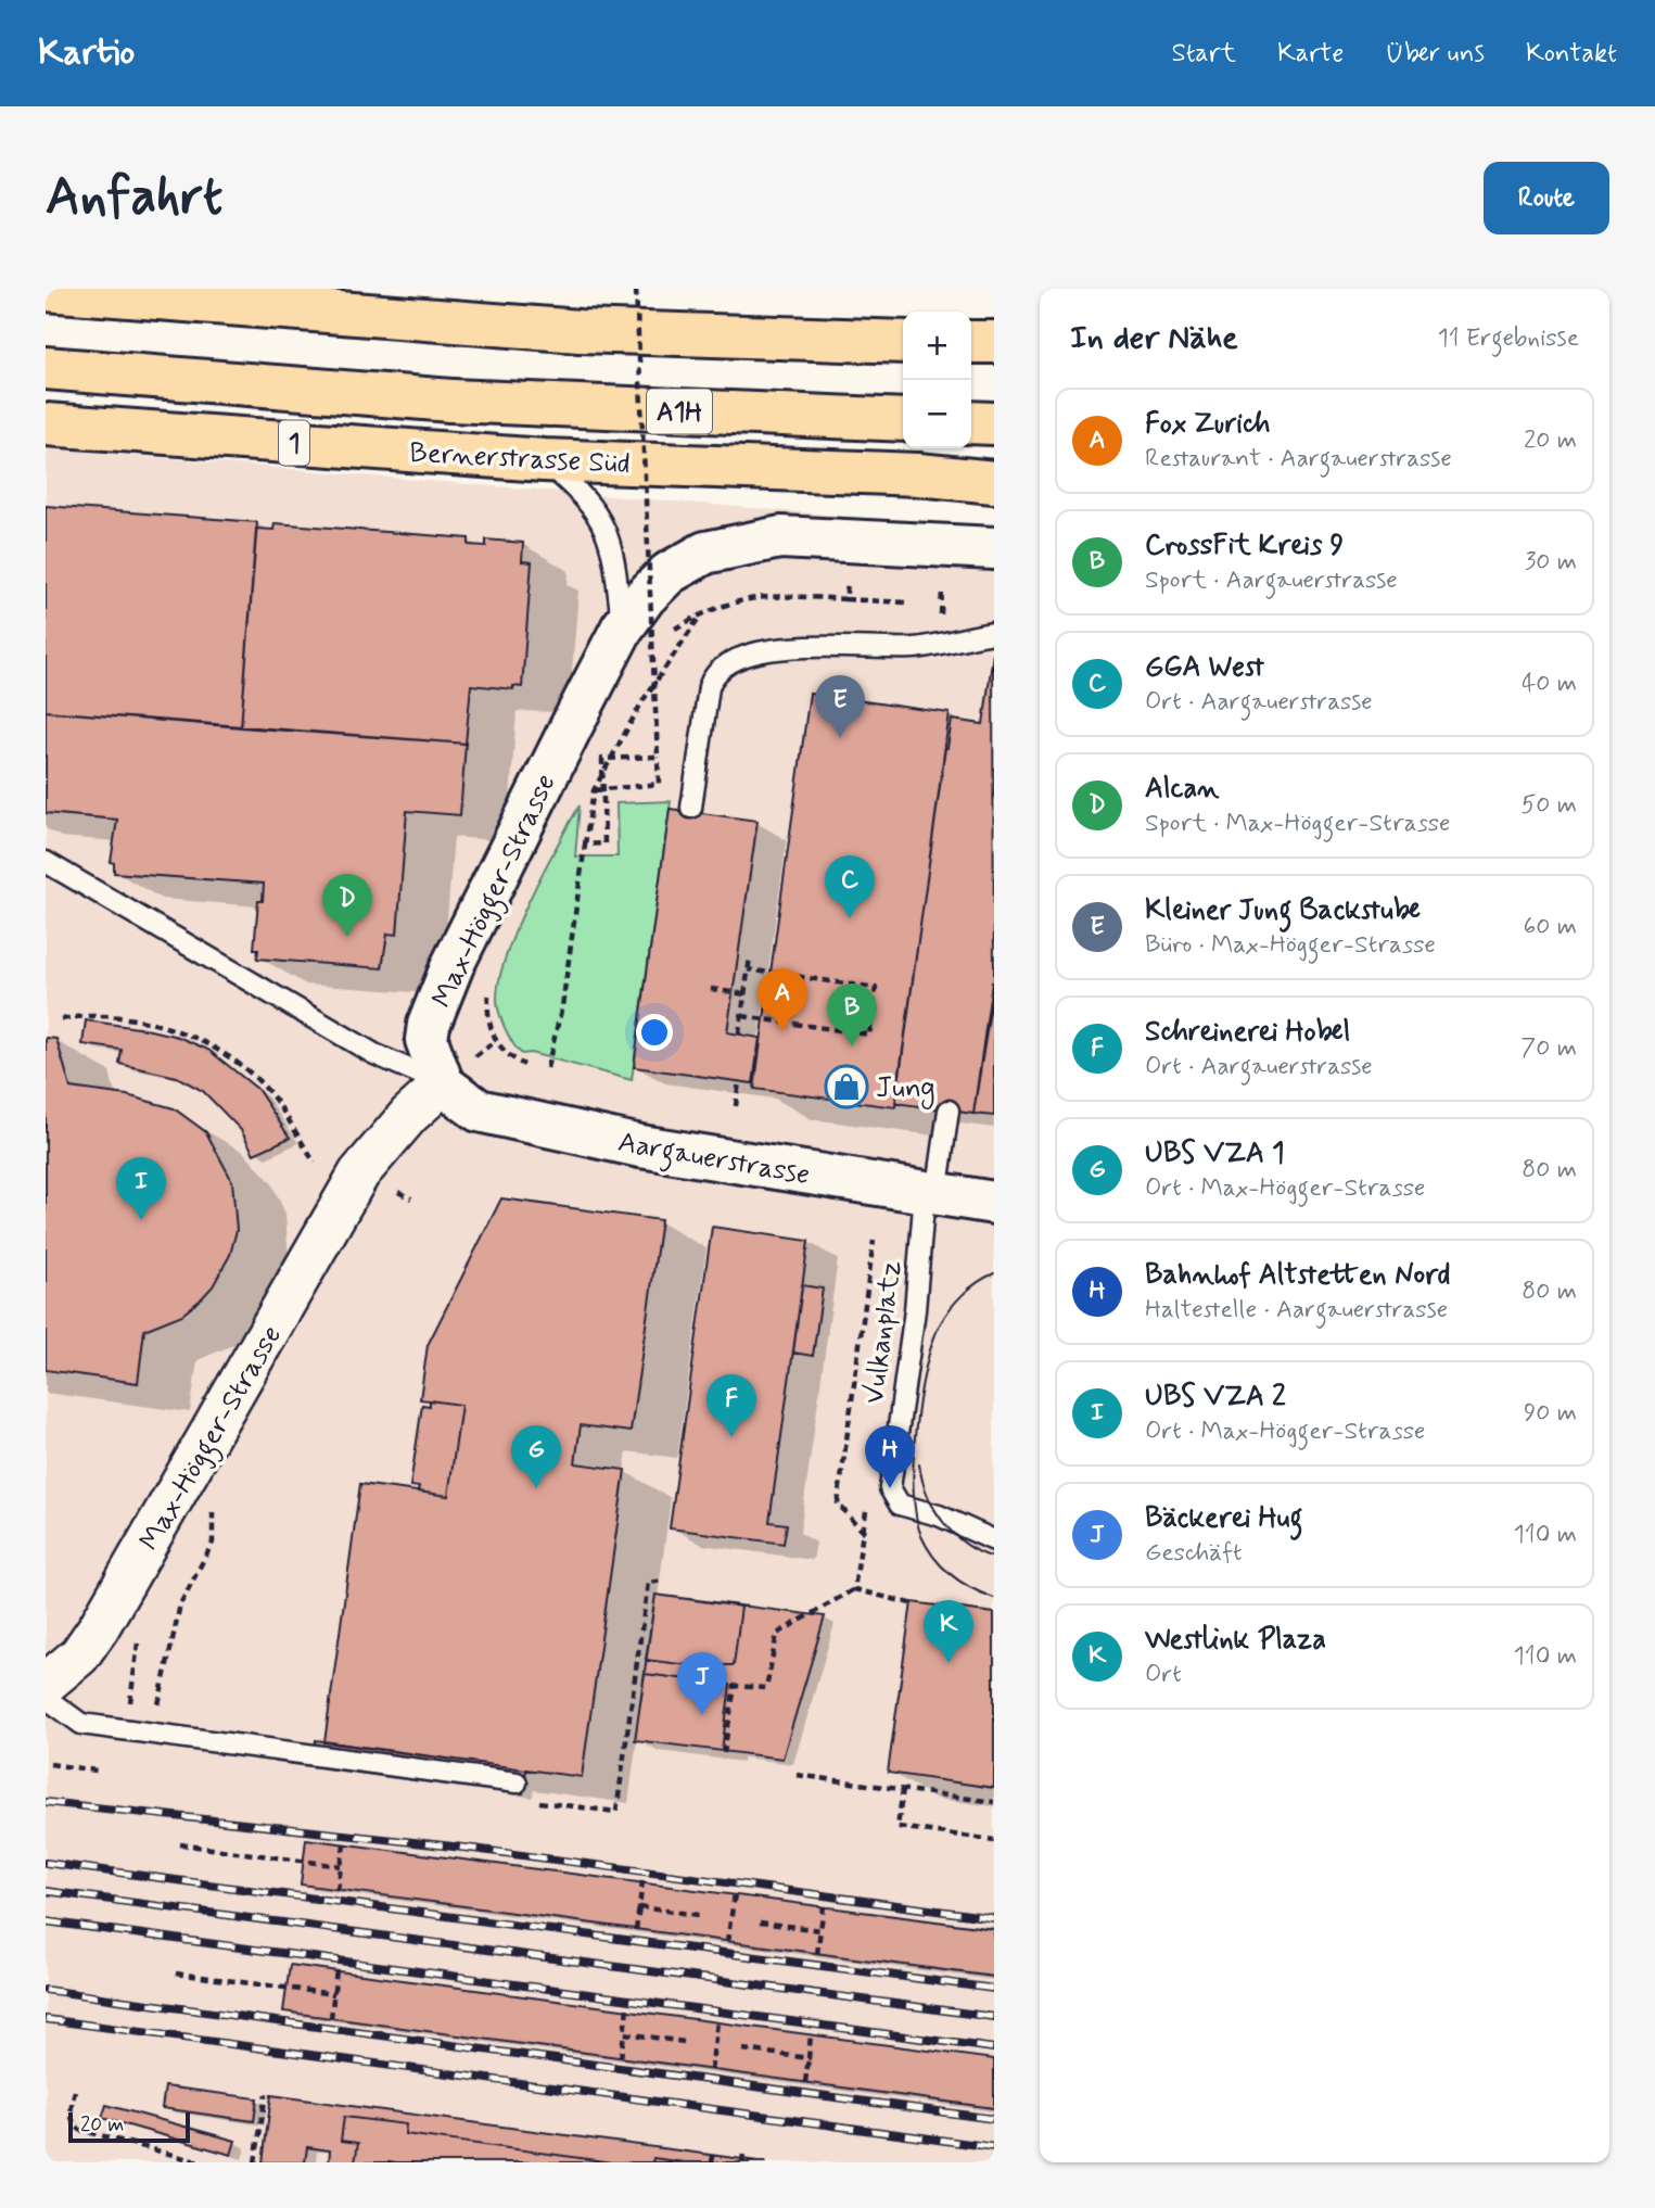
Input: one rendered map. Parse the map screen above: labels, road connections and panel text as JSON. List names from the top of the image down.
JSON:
{
  "streets": {
    "main road": [
      "A1H",
      "1",
      "Bernerstrasse Süd",
      "Max-Högger-Strasse",
      "Aargauerstrasse"
    ],
    "lane": ["Vulkanplatz"]
  },
  "crossings": [
    ["Max-Högger-Strasse", "Aargauerstrasse"],
    ["Aargauerstrasse", "Vulkanplatz"]
  ],
  "places": {
    "shop": ["Jung"]
  },
  "scale_bar": "20 m",
  "page": {
    "header": "Kartio",
    "nav": [
      "Start",
      "Karte",
      "Über uns",
      "Kontakt"
    ],
    "buttons": "Route",
    "title": "Anfahrt",
    "heading": ["In der Nähe", "11 Ergebnisse"],
    "map_buttons": ["+", "−"],
    "list": [
      {
        "mark": "A",
        "name": "Fox Zurich",
        "note": "Restaurant · Aargauerstrasse",
        "value": "20 m"
      },
      {
        "mark": "B",
        "name": "CrossFit Kreis 9",
        "note": "Sport · Aargauerstrasse",
        "value": "30 m"
      },
      {
        "mark": "C",
        "name": "GGA West",
        "note": "Ort · Aargauerstrasse",
        "value": "40 m"
      },
      {
        "mark": "D",
        "name": "Alcan",
        "note": "Sport · Max-Högger-Strasse",
        "value": "50 m"
      },
      {
        "mark": "E",
        "name": "Kleiner Jung Backstube",
        "note": "Büro · Max-Högger-Strasse",
        "value": "60 m"
      },
      {
        "mark": "F",
        "name": "Schreinerei Hobel",
        "note": "Ort · Aargauerstrasse",
        "value": "70 m"
      },
      {
        "mark": "G",
        "name": "UBS VZA 1",
        "note": "Ort · Max-Högger-Strasse",
        "value": "80 m"
      },
      {
        "mark": "H",
        "name": "Bahnhof Altstetten Nord",
        "note": "Haltestelle · Aargauerstrasse",
        "value": "80 m"
      },
      {
        "mark": "I",
        "name": "UBS VZA 2",
        "note": "Ort · Max-Högger-Strasse",
        "value": "90 m"
      },
      {
        "mark": "J",
        "name": "Bäckerei Hug",
        "note": "Geschäft",
        "value": "110 m"
      },
      {
        "mark": "K",
        "name": "Westlink Plaza",
        "note": "Ort",
        "value": "110 m"
      }
    ],
    "pins": [
      "E",
      "C",
      "D",
      "A",
      "B",
      "I",
      "F",
      "G",
      "H",
      "K",
      "J"
    ],
    "scale": "20 m"
  }
}
